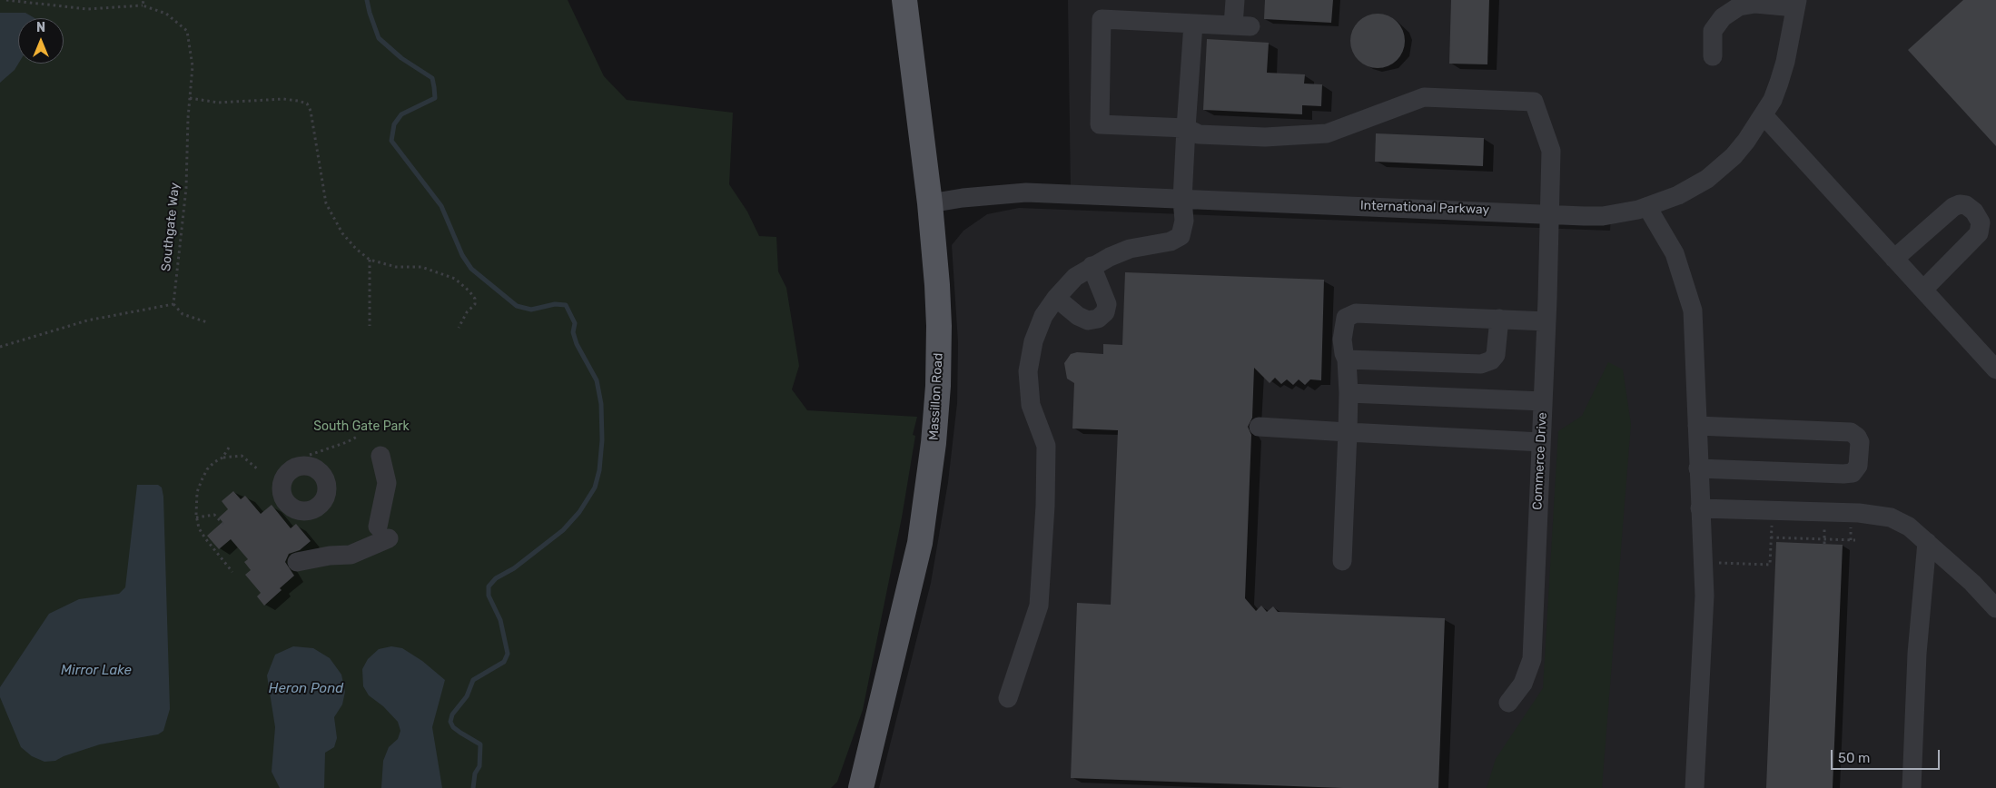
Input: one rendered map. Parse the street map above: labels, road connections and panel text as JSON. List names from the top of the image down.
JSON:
{
  "streets": {
    "main road": ["Massillon Road"],
    "street": ["International Parkway", "Commerce Drive"],
    "path": ["Southgate Way"]
  },
  "crossings": [
    ["International Parkway", "Massillon Road"],
    ["International Parkway", "Commerce Drive"]
  ],
  "water": ["Mirror Lake", "Heron Pond"],
  "parks": ["South Gate Park"],
  "scale_bar": "50 m",
  "north": "top"
}
